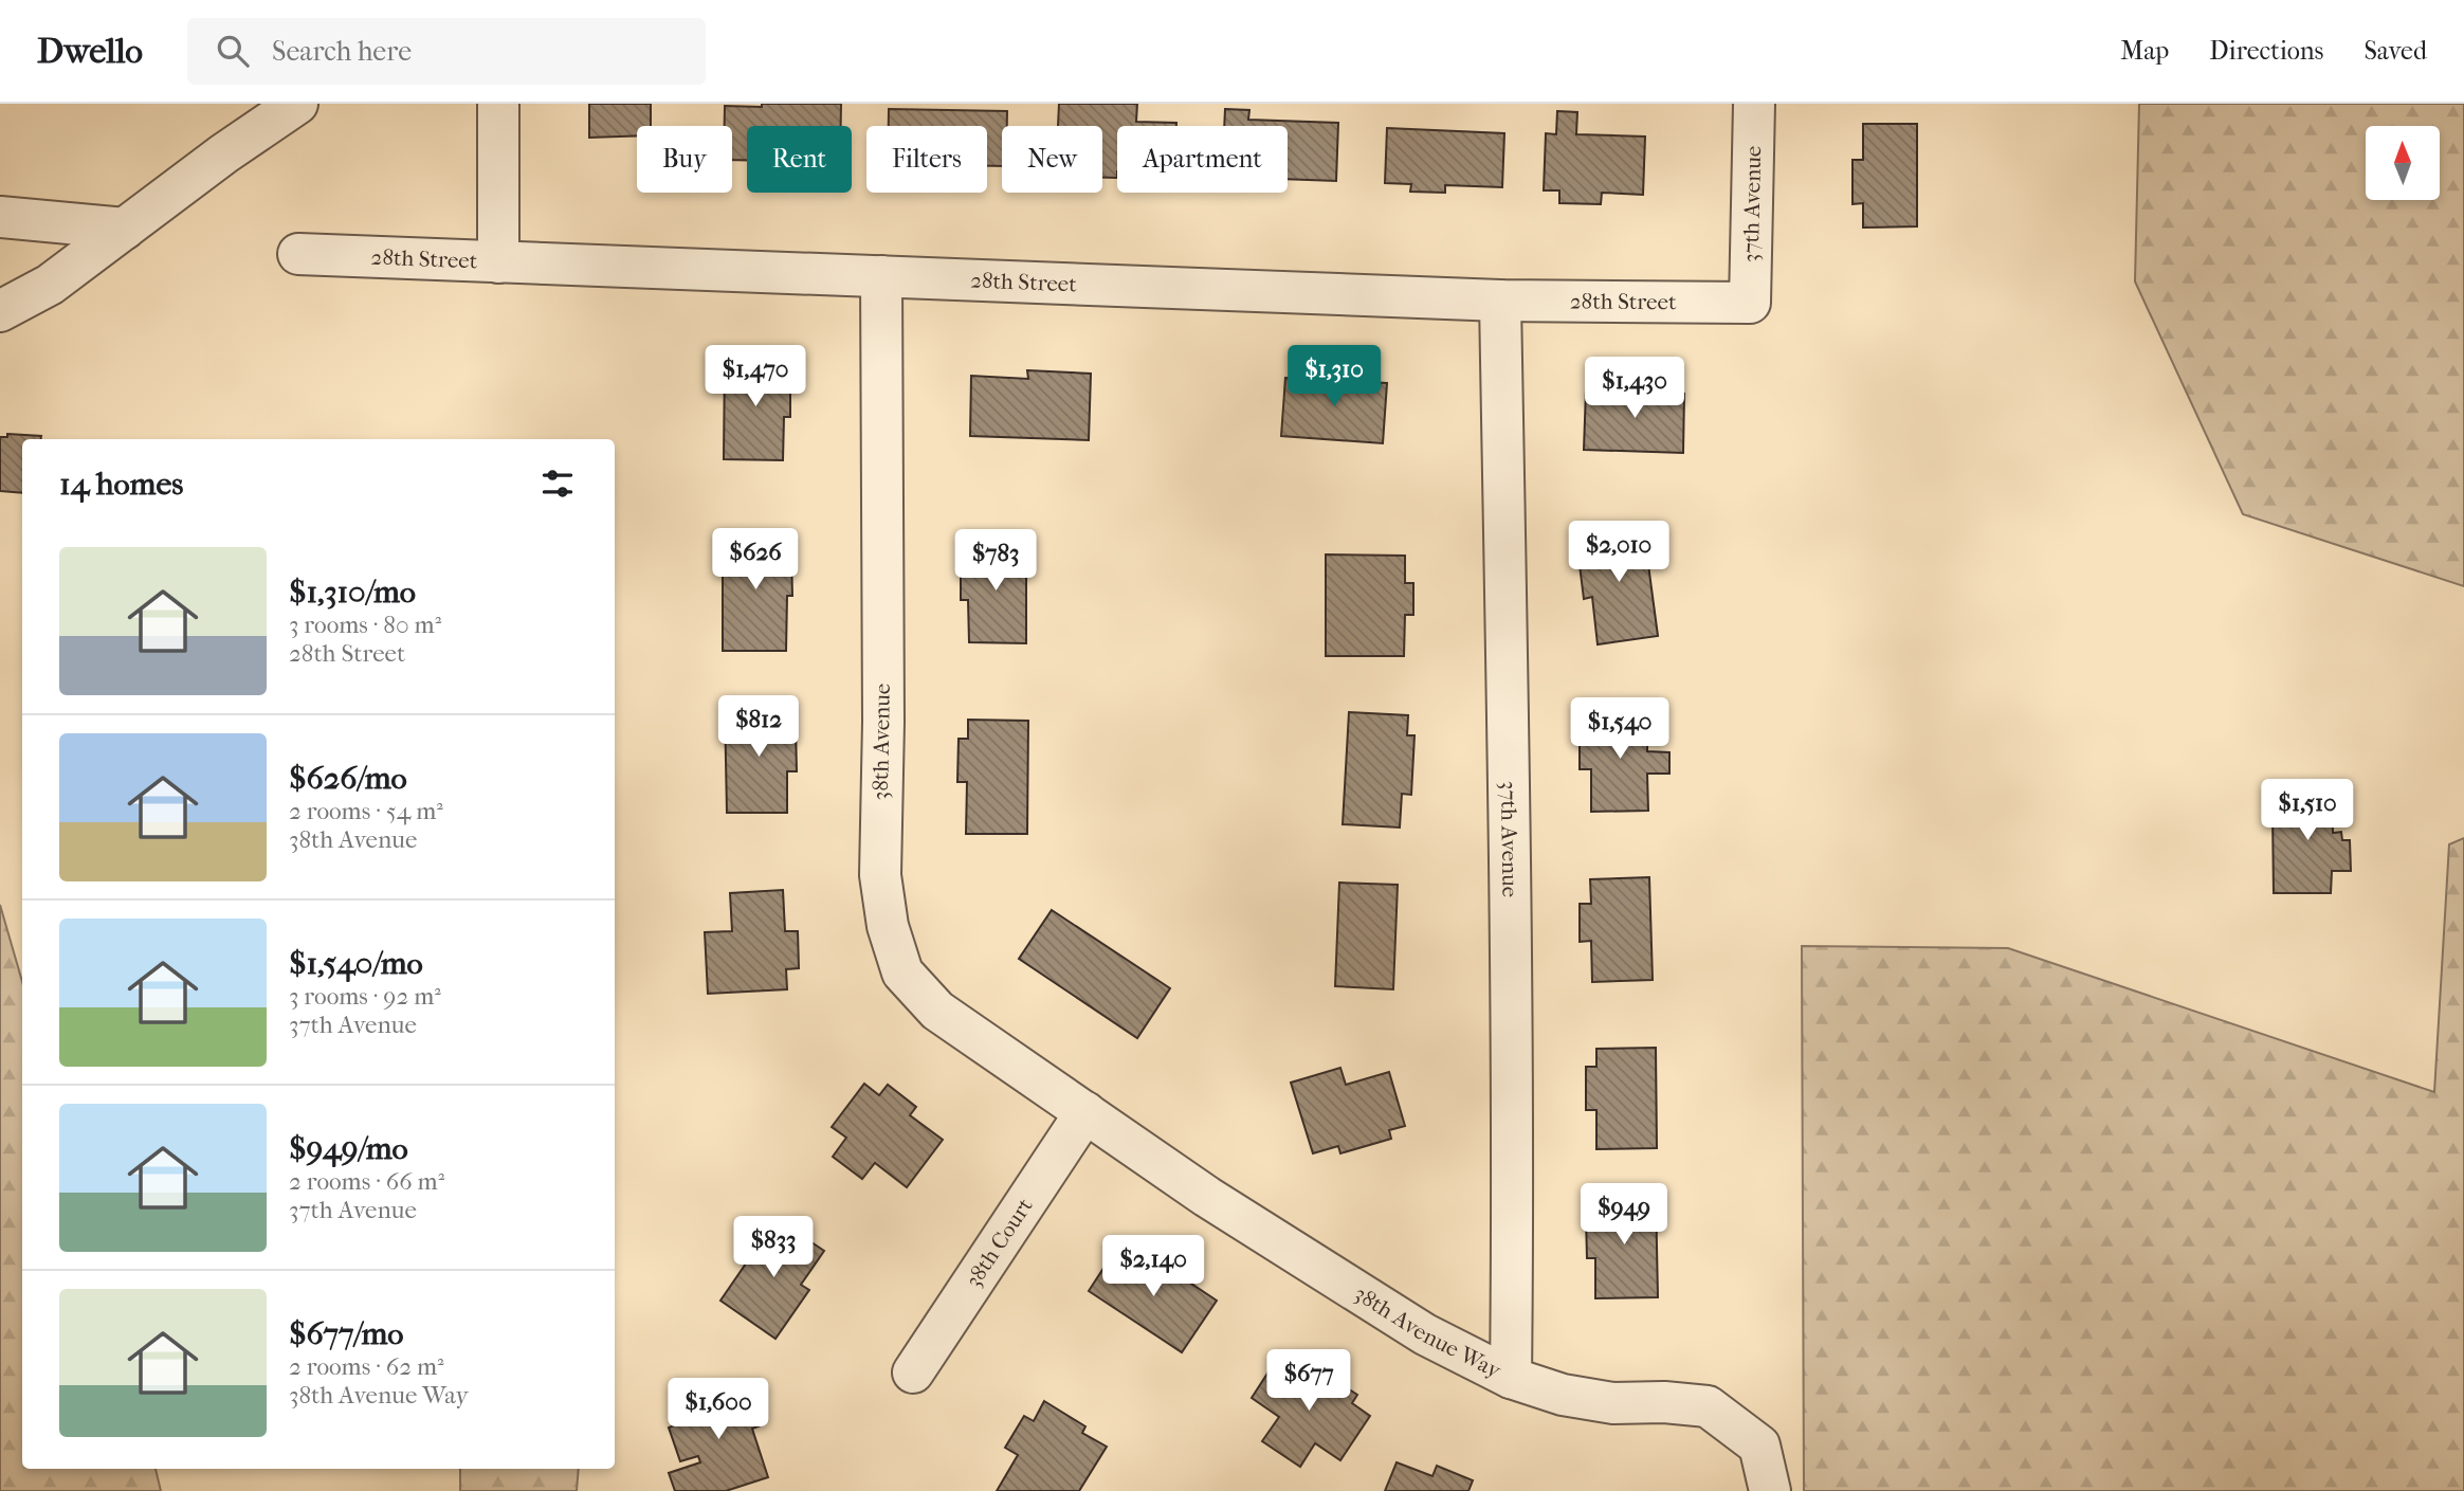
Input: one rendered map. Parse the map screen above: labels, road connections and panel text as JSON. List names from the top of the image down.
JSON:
{
  "streets": {
    "street": [
      "37th Avenue",
      "28th Street",
      "38th Avenue",
      "38th Court",
      "38th Avenue Way"
    ]
  },
  "crossings": [
    ["37th Avenue", "28th Street"],
    ["37th Avenue", "38th Avenue Way"],
    ["28th Street", "38th Avenue"],
    ["38th Avenue", "38th Court"],
    ["38th Avenue", "38th Avenue Way"],
    ["38th Court", "38th Avenue Way"]
  ],
  "north": "top",
  "page": {
    "header": "Dwello",
    "search": "Search here",
    "nav": ["Map", "Directions", "Saved"],
    "chip": [
      "Buy",
      "Rent",
      "Filters",
      "New",
      "Apartment"
    ],
    "price": [
      "$1,470",
      "$1,310",
      "$1,430",
      "$2,010",
      "$626",
      "$783",
      "$812",
      "$1,540",
      "$1,510",
      "$949",
      "$833",
      "$2,140",
      "$677",
      "$1,600"
    ],
    "heading": "14 homes",
    "list": [
      {
        "name": "$1,310/mo",
        "note": "3 rooms · 80 m² · 28th Street"
      },
      {
        "name": "$626/mo",
        "note": "2 rooms · 54 m² · 38th Avenue"
      },
      {
        "name": "$1,540/mo",
        "note": "3 rooms · 92 m² · 37th Avenue"
      },
      {
        "name": "$949/mo",
        "note": "2 rooms · 66 m² · 37th Avenue"
      },
      {
        "name": "$677/mo",
        "note": "2 rooms · 62 m² · 38th Avenue Way"
      }
    ]
  }
}
